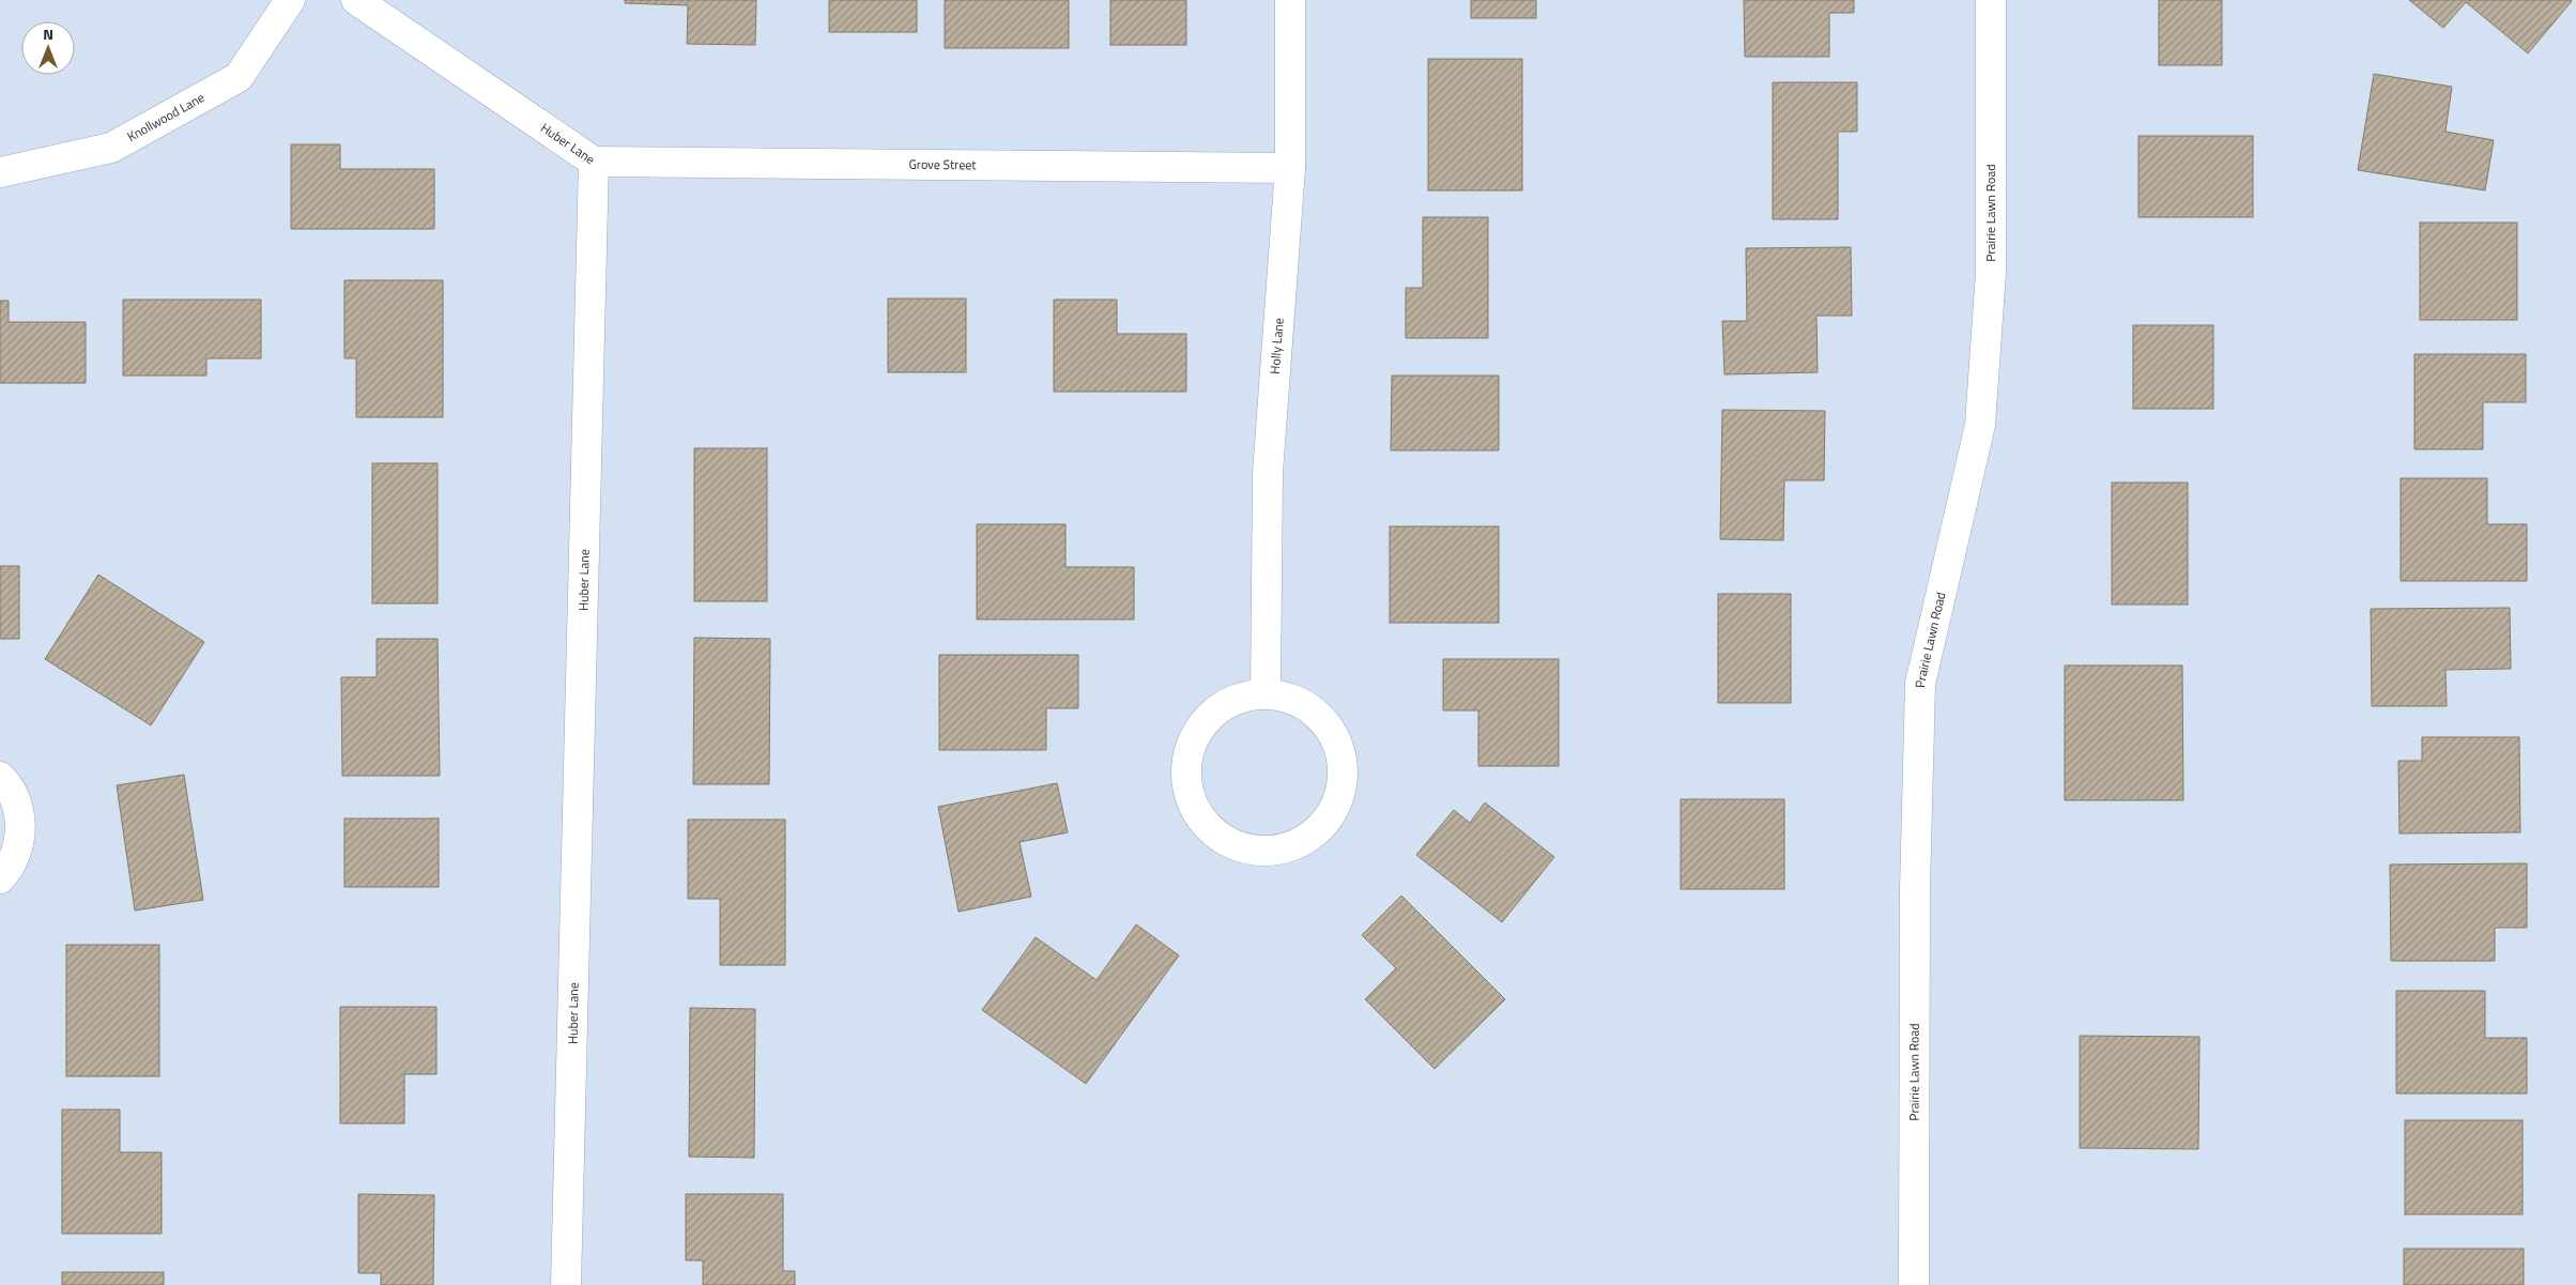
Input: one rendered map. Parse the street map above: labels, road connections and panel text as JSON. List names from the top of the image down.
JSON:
{
  "streets": {
    "street": [
      "Knollwood Lane",
      "Huber Lane",
      "Grove Street",
      "Prairie Lawn Road",
      "Holly Lane"
    ]
  },
  "crossings": [
    ["Huber Lane", "Grove Street"],
    ["Grove Street", "Holly Lane"]
  ],
  "north": "top"
}
